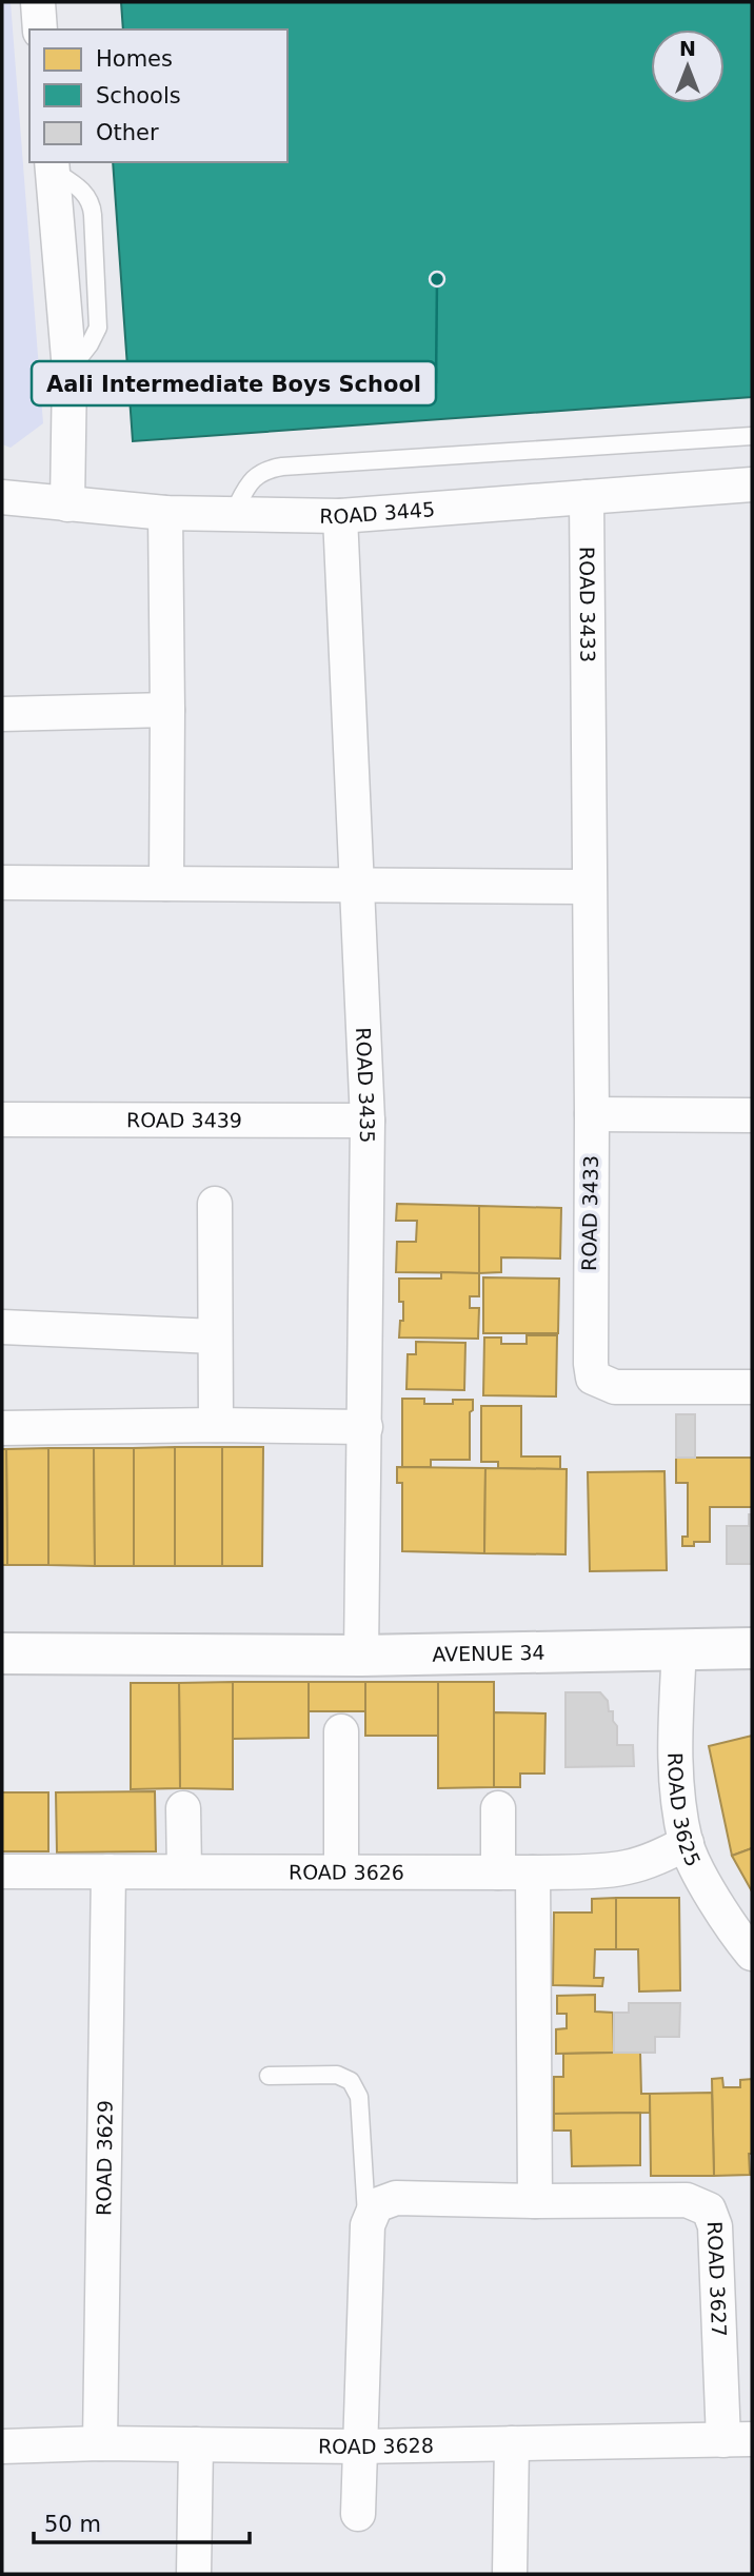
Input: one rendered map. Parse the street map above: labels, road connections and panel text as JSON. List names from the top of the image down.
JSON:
{
  "streets": {
    "street": [
      "ROAD 3445",
      "ROAD 3433",
      "ROAD 3435",
      "ROAD 3439",
      "AVENUE 34",
      "ROAD 3625",
      "ROAD 3626",
      "ROAD 3629",
      "ROAD 3627",
      "ROAD 3628"
    ]
  },
  "crossings": [
    ["ROAD 3445", "ROAD 3433"],
    ["ROAD 3445", "ROAD 3435"],
    ["ROAD 3435", "ROAD 3439"],
    ["ROAD 3435", "AVENUE 34"],
    ["AVENUE 34", "ROAD 3625"],
    ["ROAD 3625", "ROAD 3626"],
    ["ROAD 3626", "ROAD 3629"],
    ["ROAD 3629", "ROAD 3628"],
    ["ROAD 3627", "ROAD 3628"]
  ],
  "places": ["Aali Intermediate Boys School"],
  "legend": ["Homes", "Schools", "Other"],
  "scale_bar": "50 m",
  "north": "top"
}
